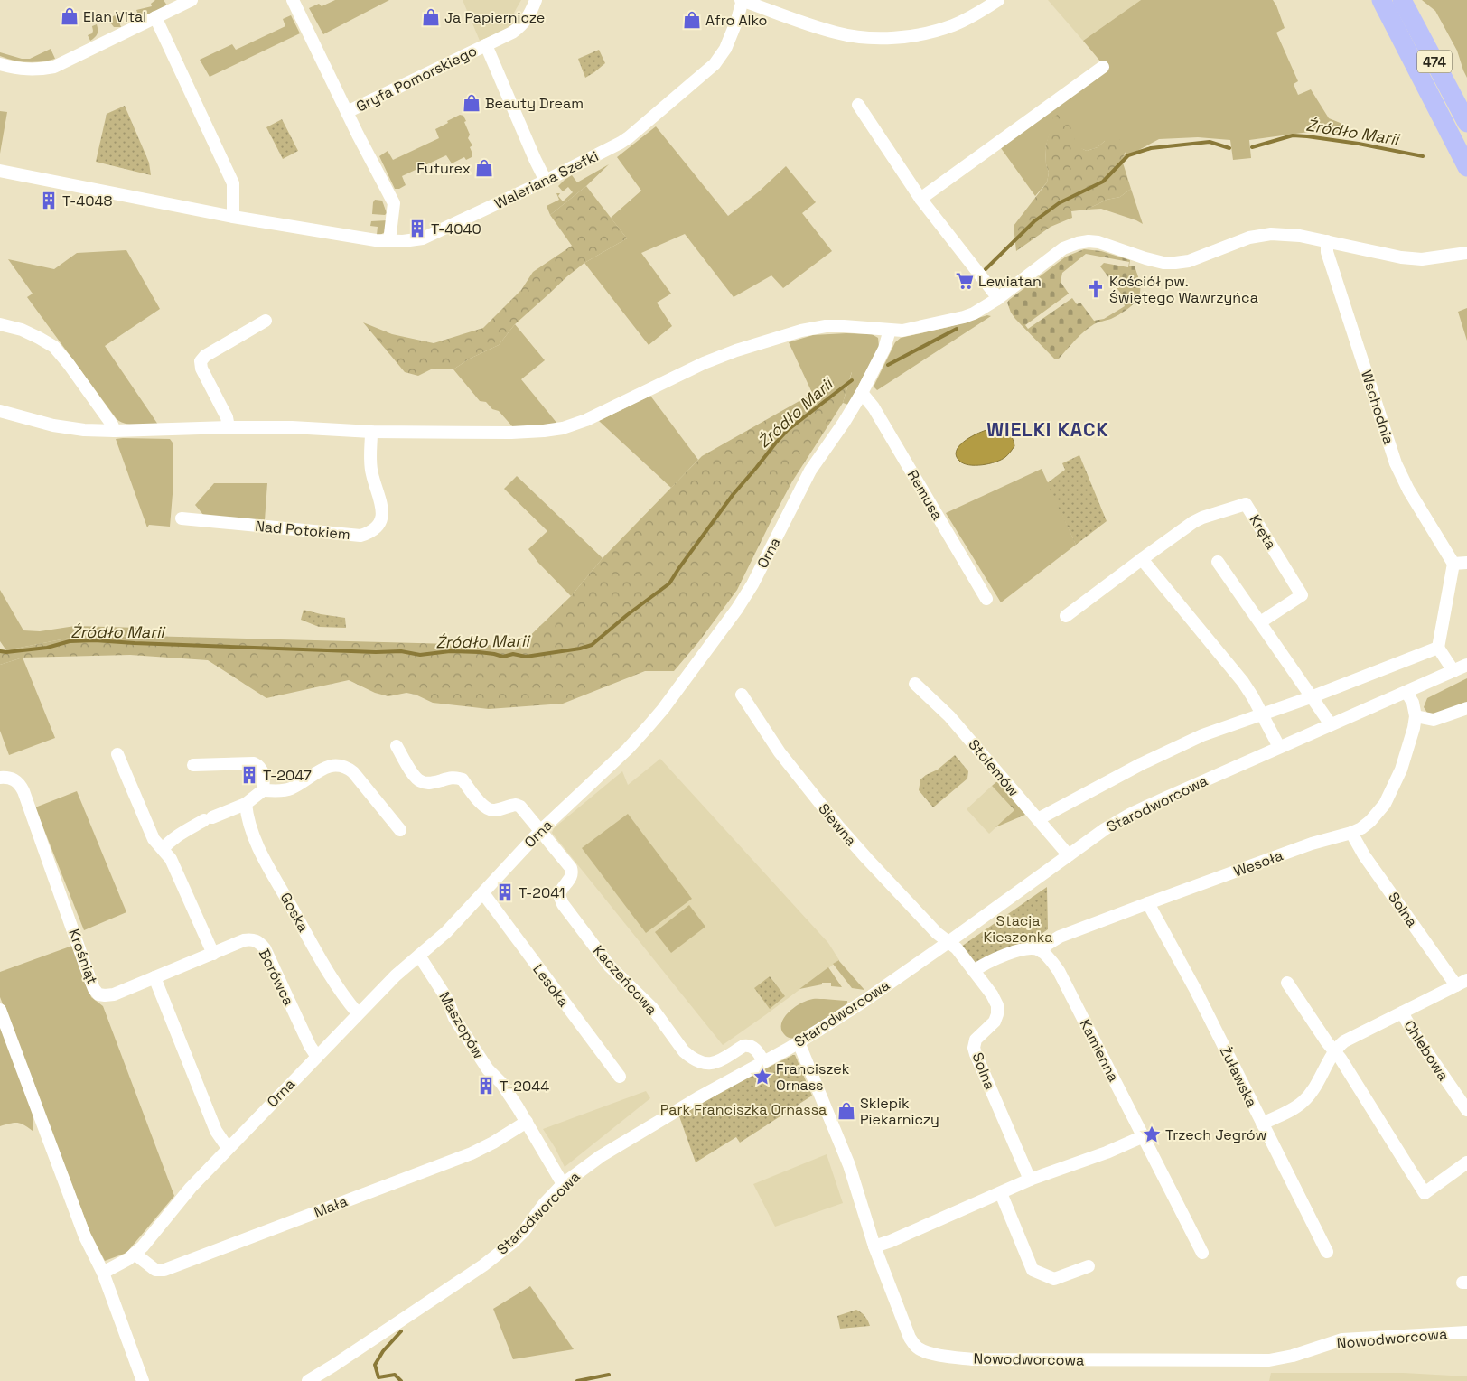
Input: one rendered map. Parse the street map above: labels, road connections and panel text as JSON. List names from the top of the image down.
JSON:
{
  "streets": {
    "main road": ["474"],
    "street": [
      "Gryfa Pomorskiego",
      "Waleriana Szefki",
      "Wschodnia",
      "Remusa",
      "Nad Potokiem",
      "Kręta",
      "Orna",
      "Stolemów",
      "Starodworcowa",
      "Siewna",
      "Wesoła",
      "Solna",
      "Goska",
      "Krośniąt",
      "Borówca",
      "Kaczeńcowa",
      "Lesoka",
      "Maszopów",
      "Kamienna",
      "Chlebowa",
      "Żuławska",
      "Mała",
      "Nowodworcowa"
    ]
  },
  "crossings": [
    ["Gryfa Pomorskiego", "Waleriana Szefki"],
    ["Remusa", "Orna"],
    ["Orna", "Goska"],
    ["Orna", "Borówca"],
    ["Orna", "Kaczeńcowa"],
    ["Orna", "Lesoka"],
    ["Orna", "Maszopów"],
    ["Orna", "Mała"],
    ["Stolemów", "Starodworcowa"],
    ["Starodworcowa", "Siewna"],
    ["Starodworcowa", "Kaczeńcowa"],
    ["Starodworcowa", "Maszopów"],
    ["Starodworcowa", "Nowodworcowa"],
    ["Wesoła", "Solna"],
    ["Wesoła", "Kamienna"],
    ["Wesoła", "Żuławska"],
    ["Solna", "Chlebowa"],
    ["Solna", "Żuławska"],
    ["Krośniąt", "Borówca"],
    ["Maszopów", "Mała"]
  ],
  "districts": ["WIELKI KACK"],
  "water": ["Źródło Marii"],
  "parks": ["Stacja Kieszonka", "Park Franciszka Ornassa"],
  "places": {
    "shop": [
      "Elan Vital",
      "Ja Papiernicze",
      "Afro Alko",
      "Beauty Dream",
      "Futurex",
      "Sklepik Piekarniczy"
    ],
    "building": [
      "T-4048",
      "T-4040",
      "T-2047",
      "T-2041",
      "T-2044"
    ],
    "supermarket": ["Lewiatan"],
    "church": ["Kościół pw. Świętego Wawrzyńca"],
    "place": ["Franciszek Ornass", "Trzech Jegrów"]
  }
}
